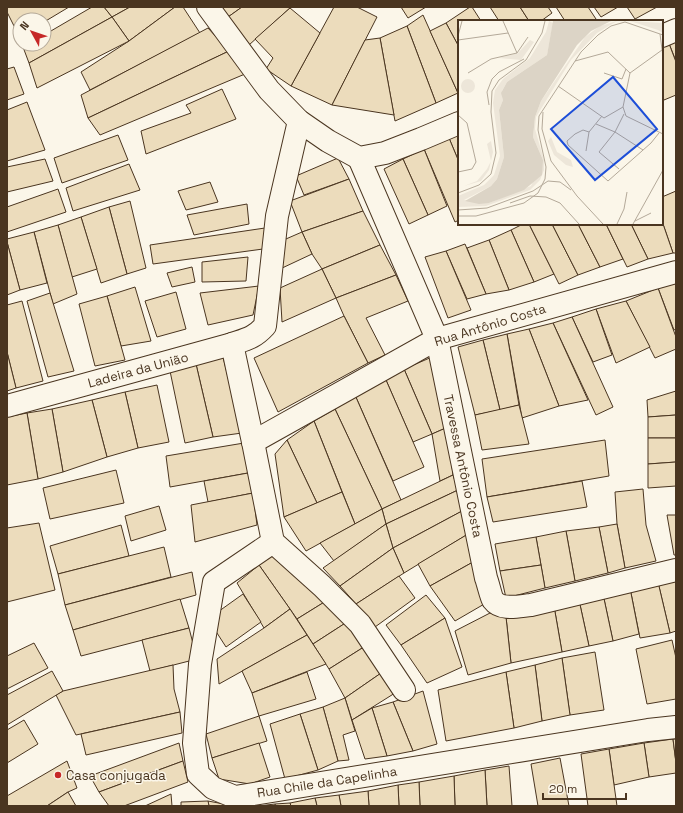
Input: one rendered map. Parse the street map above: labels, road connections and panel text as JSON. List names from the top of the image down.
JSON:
{
  "streets": {
    "street": [
      "Rua Antônio Costa",
      "Ladeira da União",
      "Travessa Antônio Costa",
      "Rua Chile da Capelinha"
    ]
  },
  "crossings": [
    ["Rua Antônio Costa", "Travessa Antônio Costa"]
  ],
  "places": ["Casa conjugada"],
  "scale_bar": "20 m",
  "north": "top left"
}
